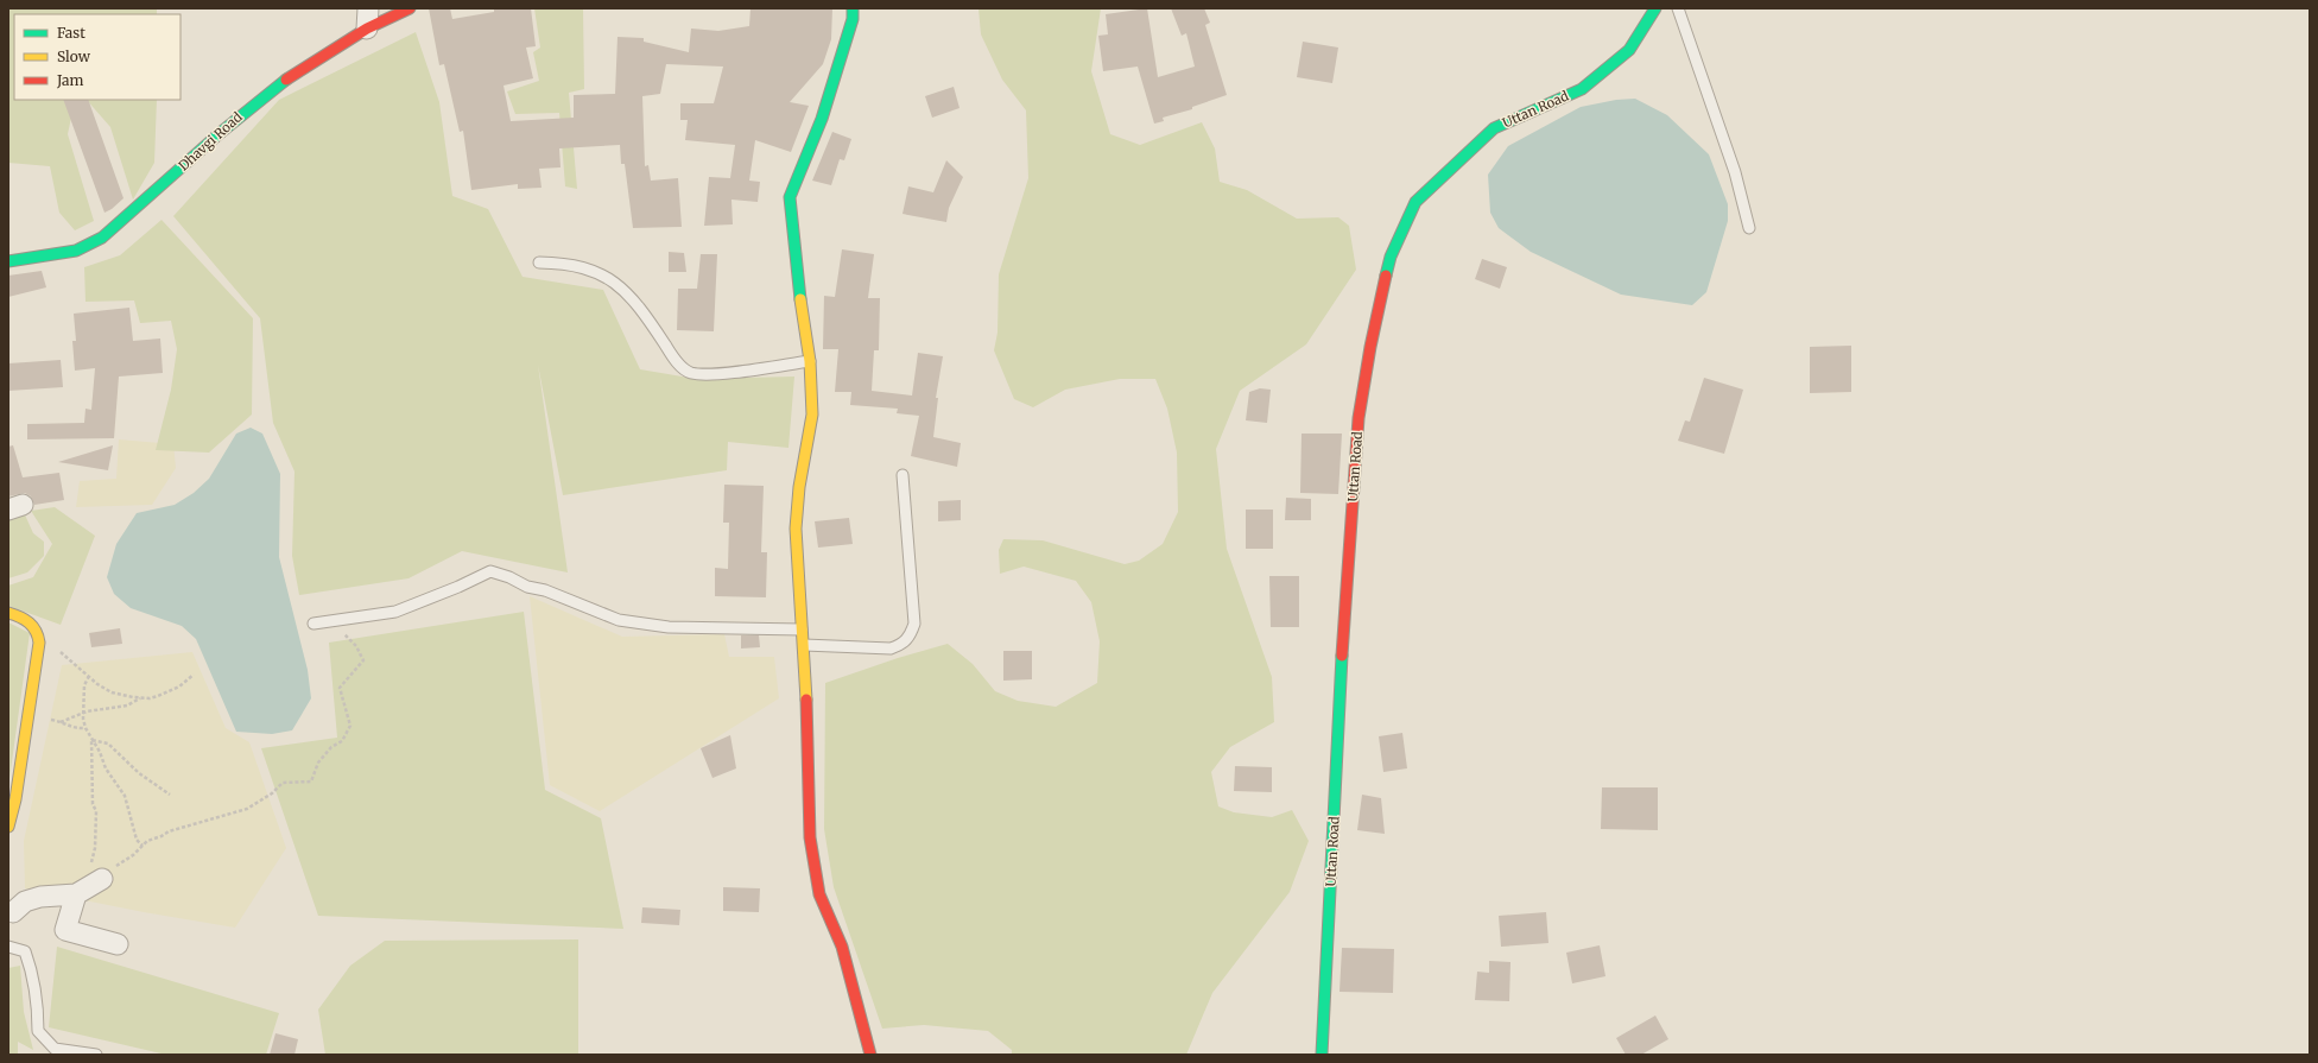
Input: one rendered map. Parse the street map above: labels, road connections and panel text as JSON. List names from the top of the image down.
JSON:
{
  "streets": {
    "street": ["Uttan Road", "Dhavgi Road"]
  },
  "legend": ["Fast", "Slow", "Jam"]
}
